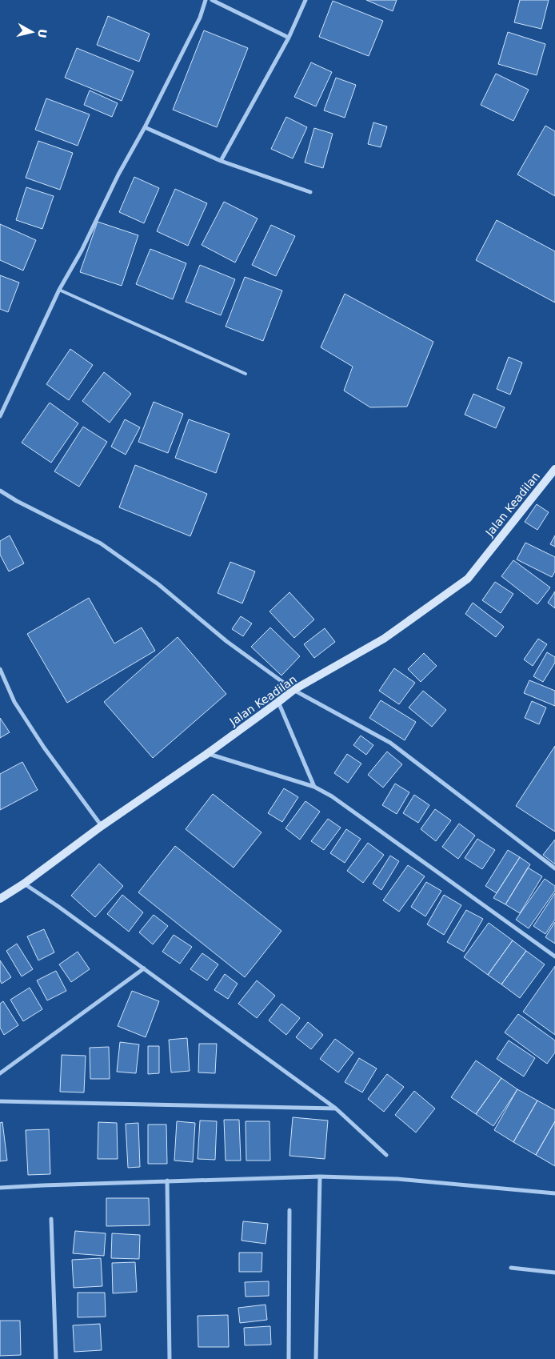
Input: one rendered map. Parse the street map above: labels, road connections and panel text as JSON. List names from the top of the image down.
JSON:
{
  "streets": {
    "main road": ["Jalan Keadilan"]
  },
  "north": "right"
}
